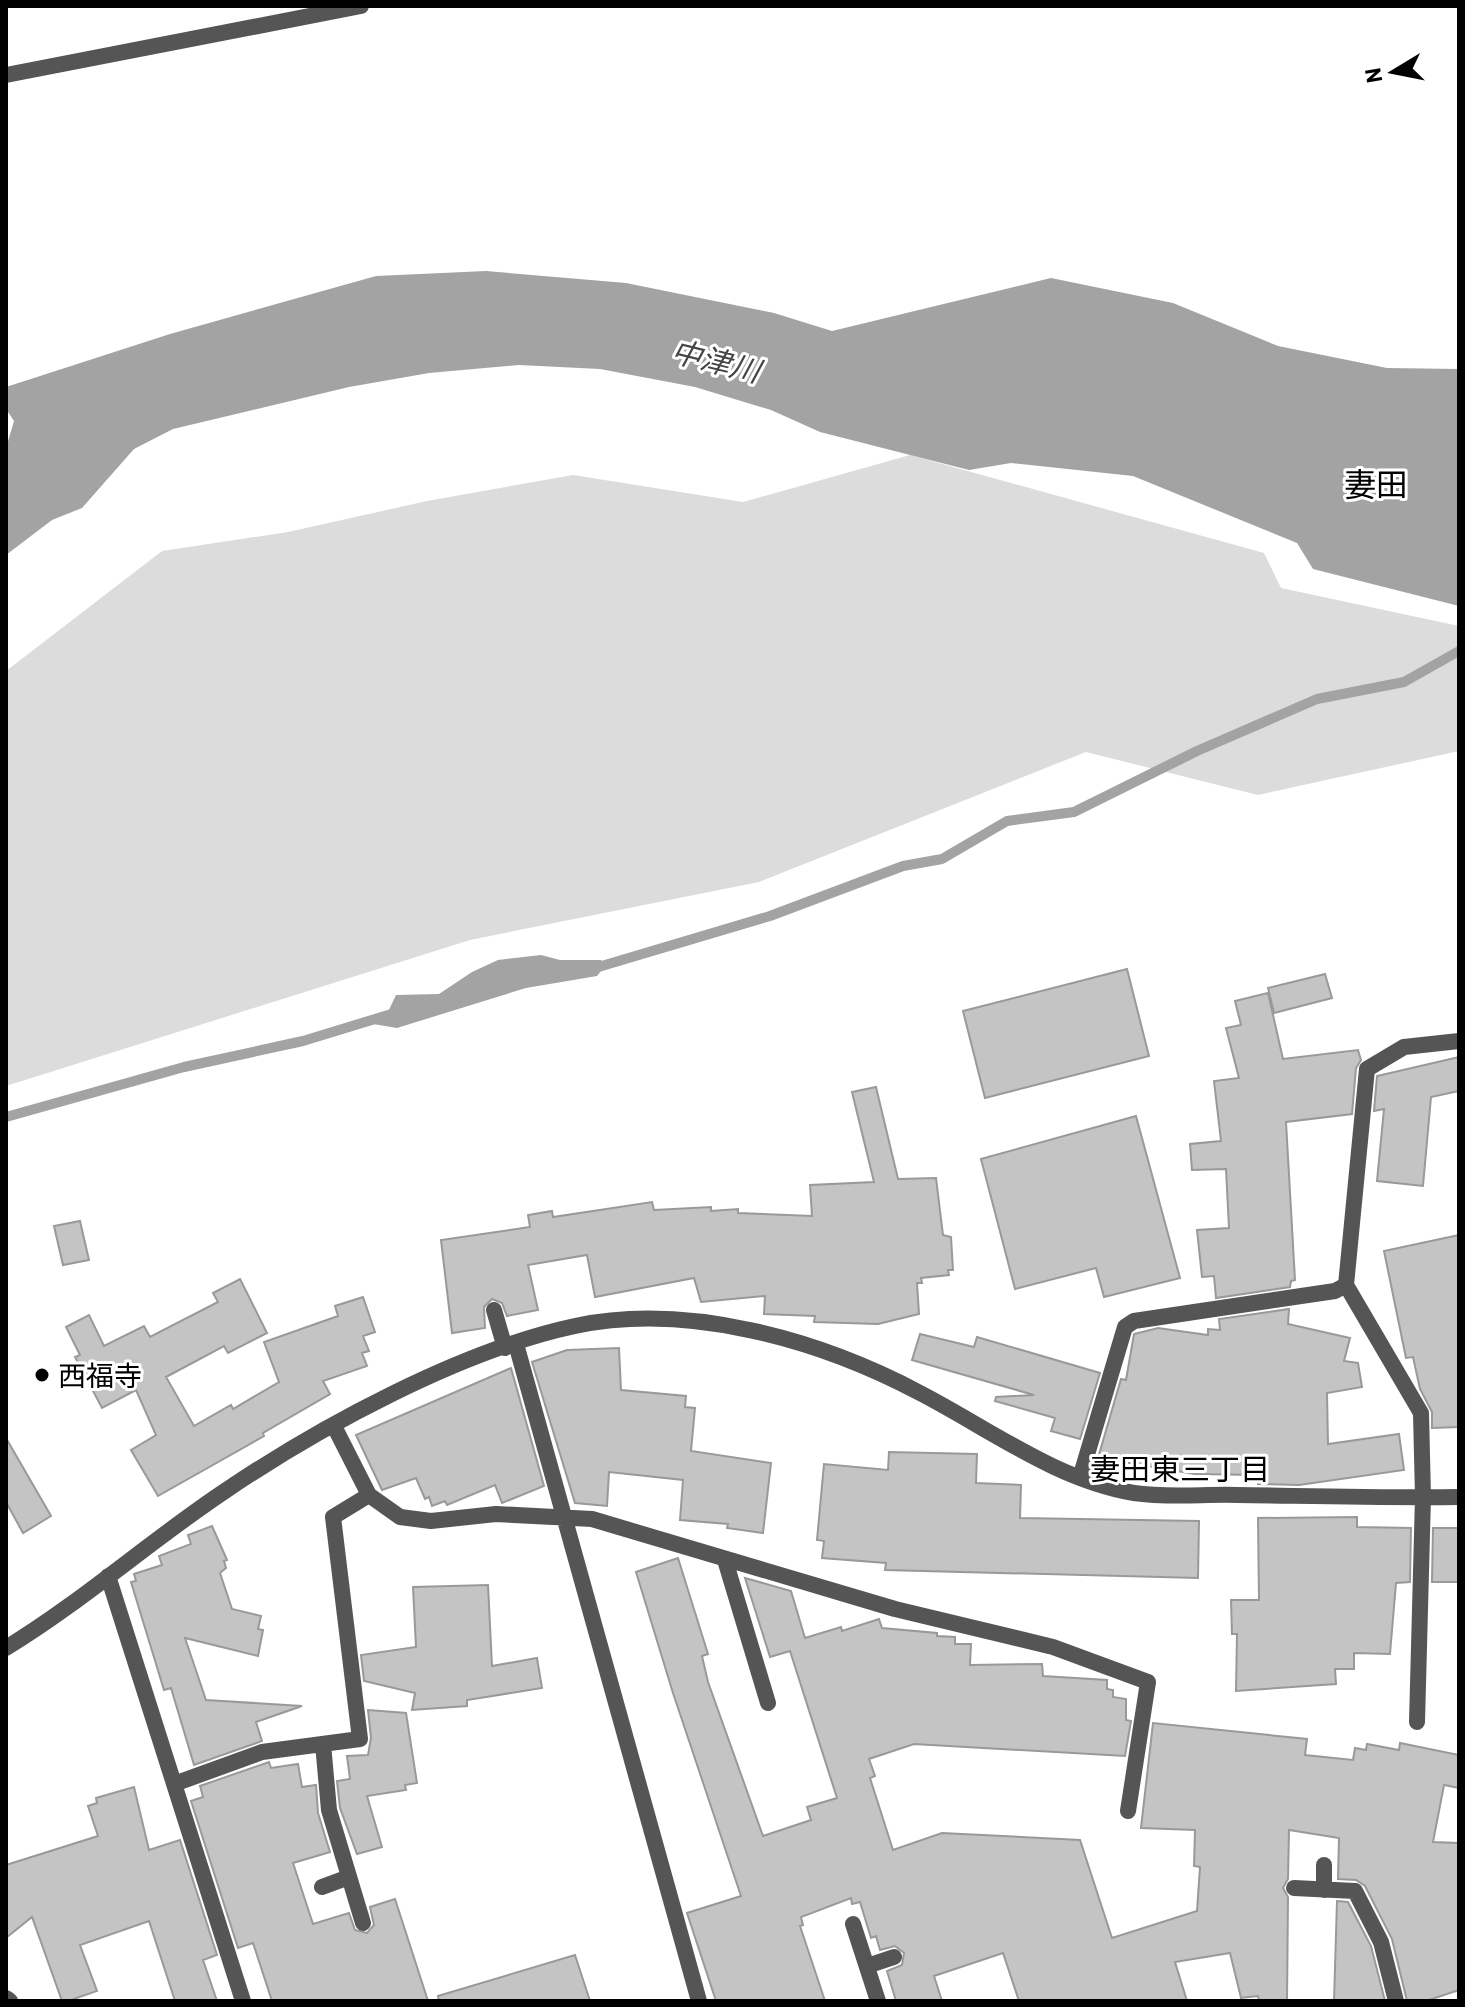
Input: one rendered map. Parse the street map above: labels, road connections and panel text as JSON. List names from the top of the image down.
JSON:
{
  "districts": ["妻田", "妻田東三丁目"],
  "water": ["中津川"],
  "places": ["西福寺"],
  "north": "left"
}
